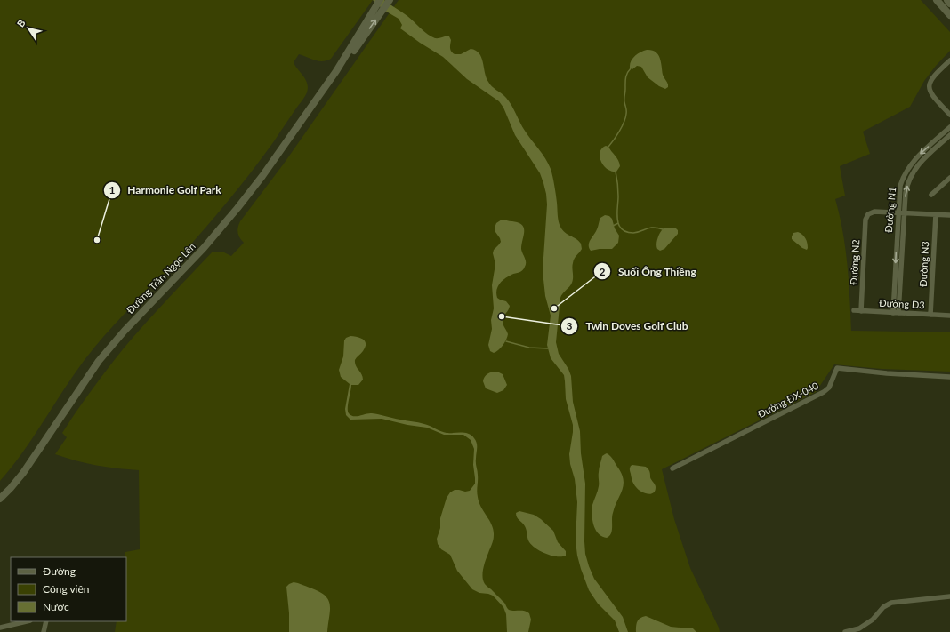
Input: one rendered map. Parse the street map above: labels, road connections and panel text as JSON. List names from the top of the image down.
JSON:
{
  "streets": {
    "street": [
      "Đường N1",
      "Đường N2",
      "Đường N3",
      "Đường Trần Ngọc Lên",
      "Đường D3",
      "Đường ĐX-040"
    ]
  },
  "crossings": [
    ["Đường N1", "Đường N2"],
    ["Đường N1", "Đường D3"],
    ["Đường N2", "Đường D3"],
    ["Đường N3", "Đường D3"]
  ],
  "places": ["Harmonie Golf Park", "Suối Ông Thiềng", "Twin Doves Golf Club"],
  "legend": ["Đường", "Công viên", "Nước"],
  "north": "top left"
}
